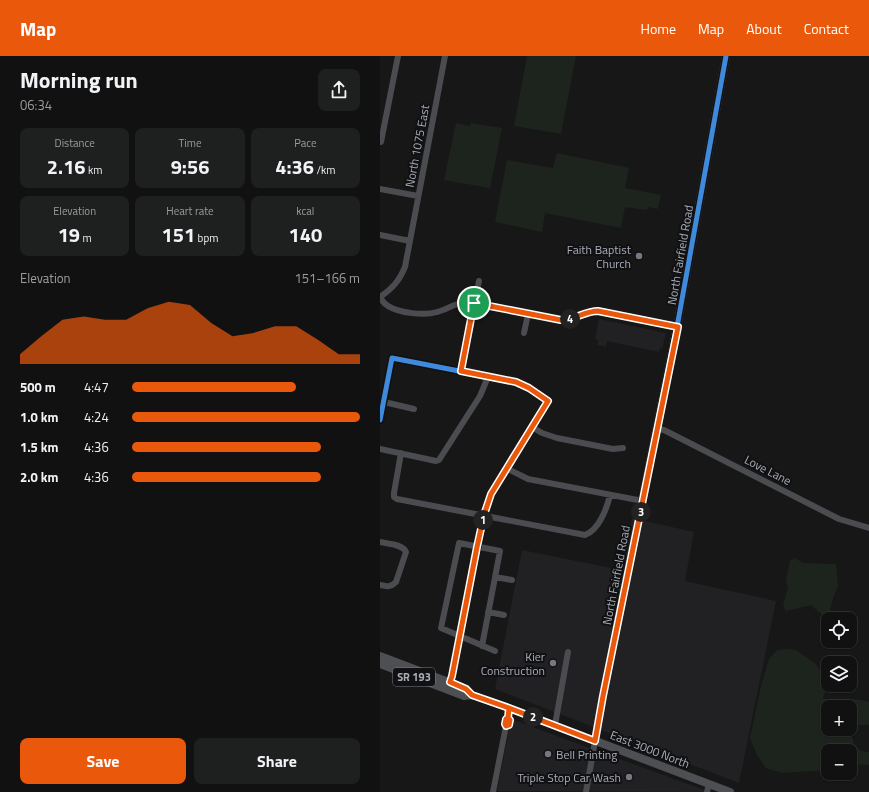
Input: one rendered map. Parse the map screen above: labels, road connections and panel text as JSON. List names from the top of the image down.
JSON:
{
  "streets": {
    "main road": ["North Fairfield Road", "SR 193", "East 3000 North"],
    "street": ["North 1075 East", "Love Lane"]
  },
  "crossings": [
    ["North Fairfield Road", "Love Lane"],
    ["North Fairfield Road", "East 3000 North"]
  ],
  "places": [
    "Faith Baptist Church",
    "Kier Construction",
    "Bell Printing",
    "Triple Stop Car Wash"
  ],
  "page": {
    "header": "Map",
    "nav": [
      "Home",
      "Map",
      "About",
      "Contact"
    ],
    "heading": ["Morning run", "06:34"],
    "stats": [
      ["Distance", "2.16 km"],
      ["Time", "9:56"],
      ["Pace", "4:36 /km"],
      ["Elevation", "19 m"],
      ["Heart rate", "151 bpm"],
      ["kcal", "140"]
    ],
    "chart": ["Elevation", "151–166 m"],
    "pins": [
      "4",
      "3",
      "1",
      "2"
    ],
    "list": [
      {
        "name": "500 m",
        "note": "4:47"
      },
      {
        "name": "1.0 km",
        "note": "4:24"
      },
      {
        "name": "1.5 km",
        "note": "4:36"
      },
      {
        "name": "2.0 km",
        "note": "4:36"
      }
    ],
    "map_buttons": ["+", "−"],
    "buttons": ["Save", "Share"]
  }
}
